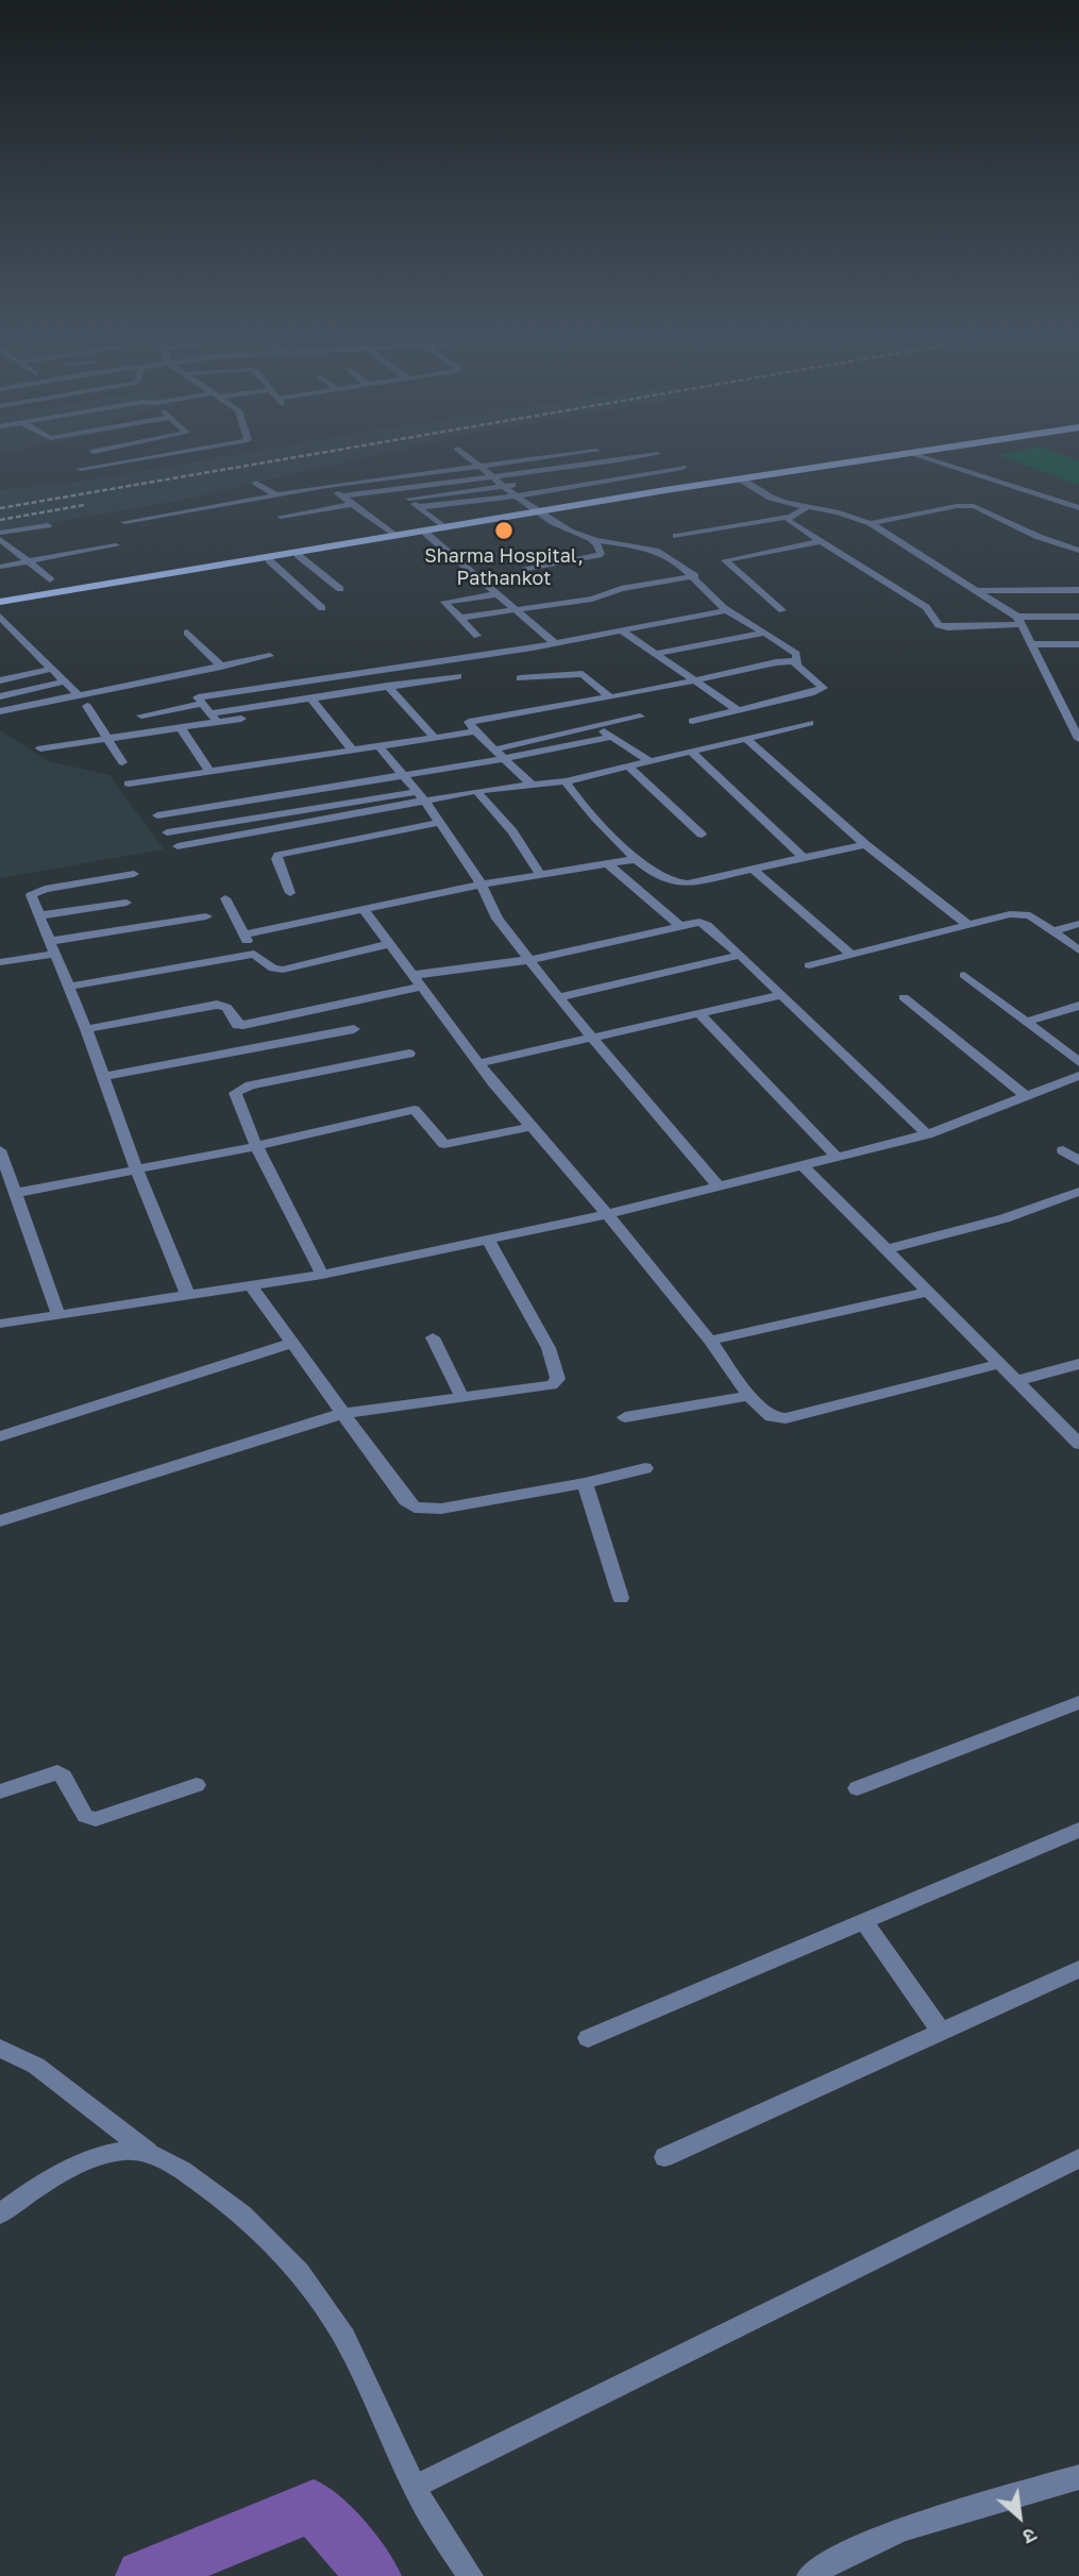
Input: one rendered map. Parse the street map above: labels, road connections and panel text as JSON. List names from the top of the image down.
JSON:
{
  "places": ["Sharma Hospital, Pathankot"],
  "north": "bottom right"
}
